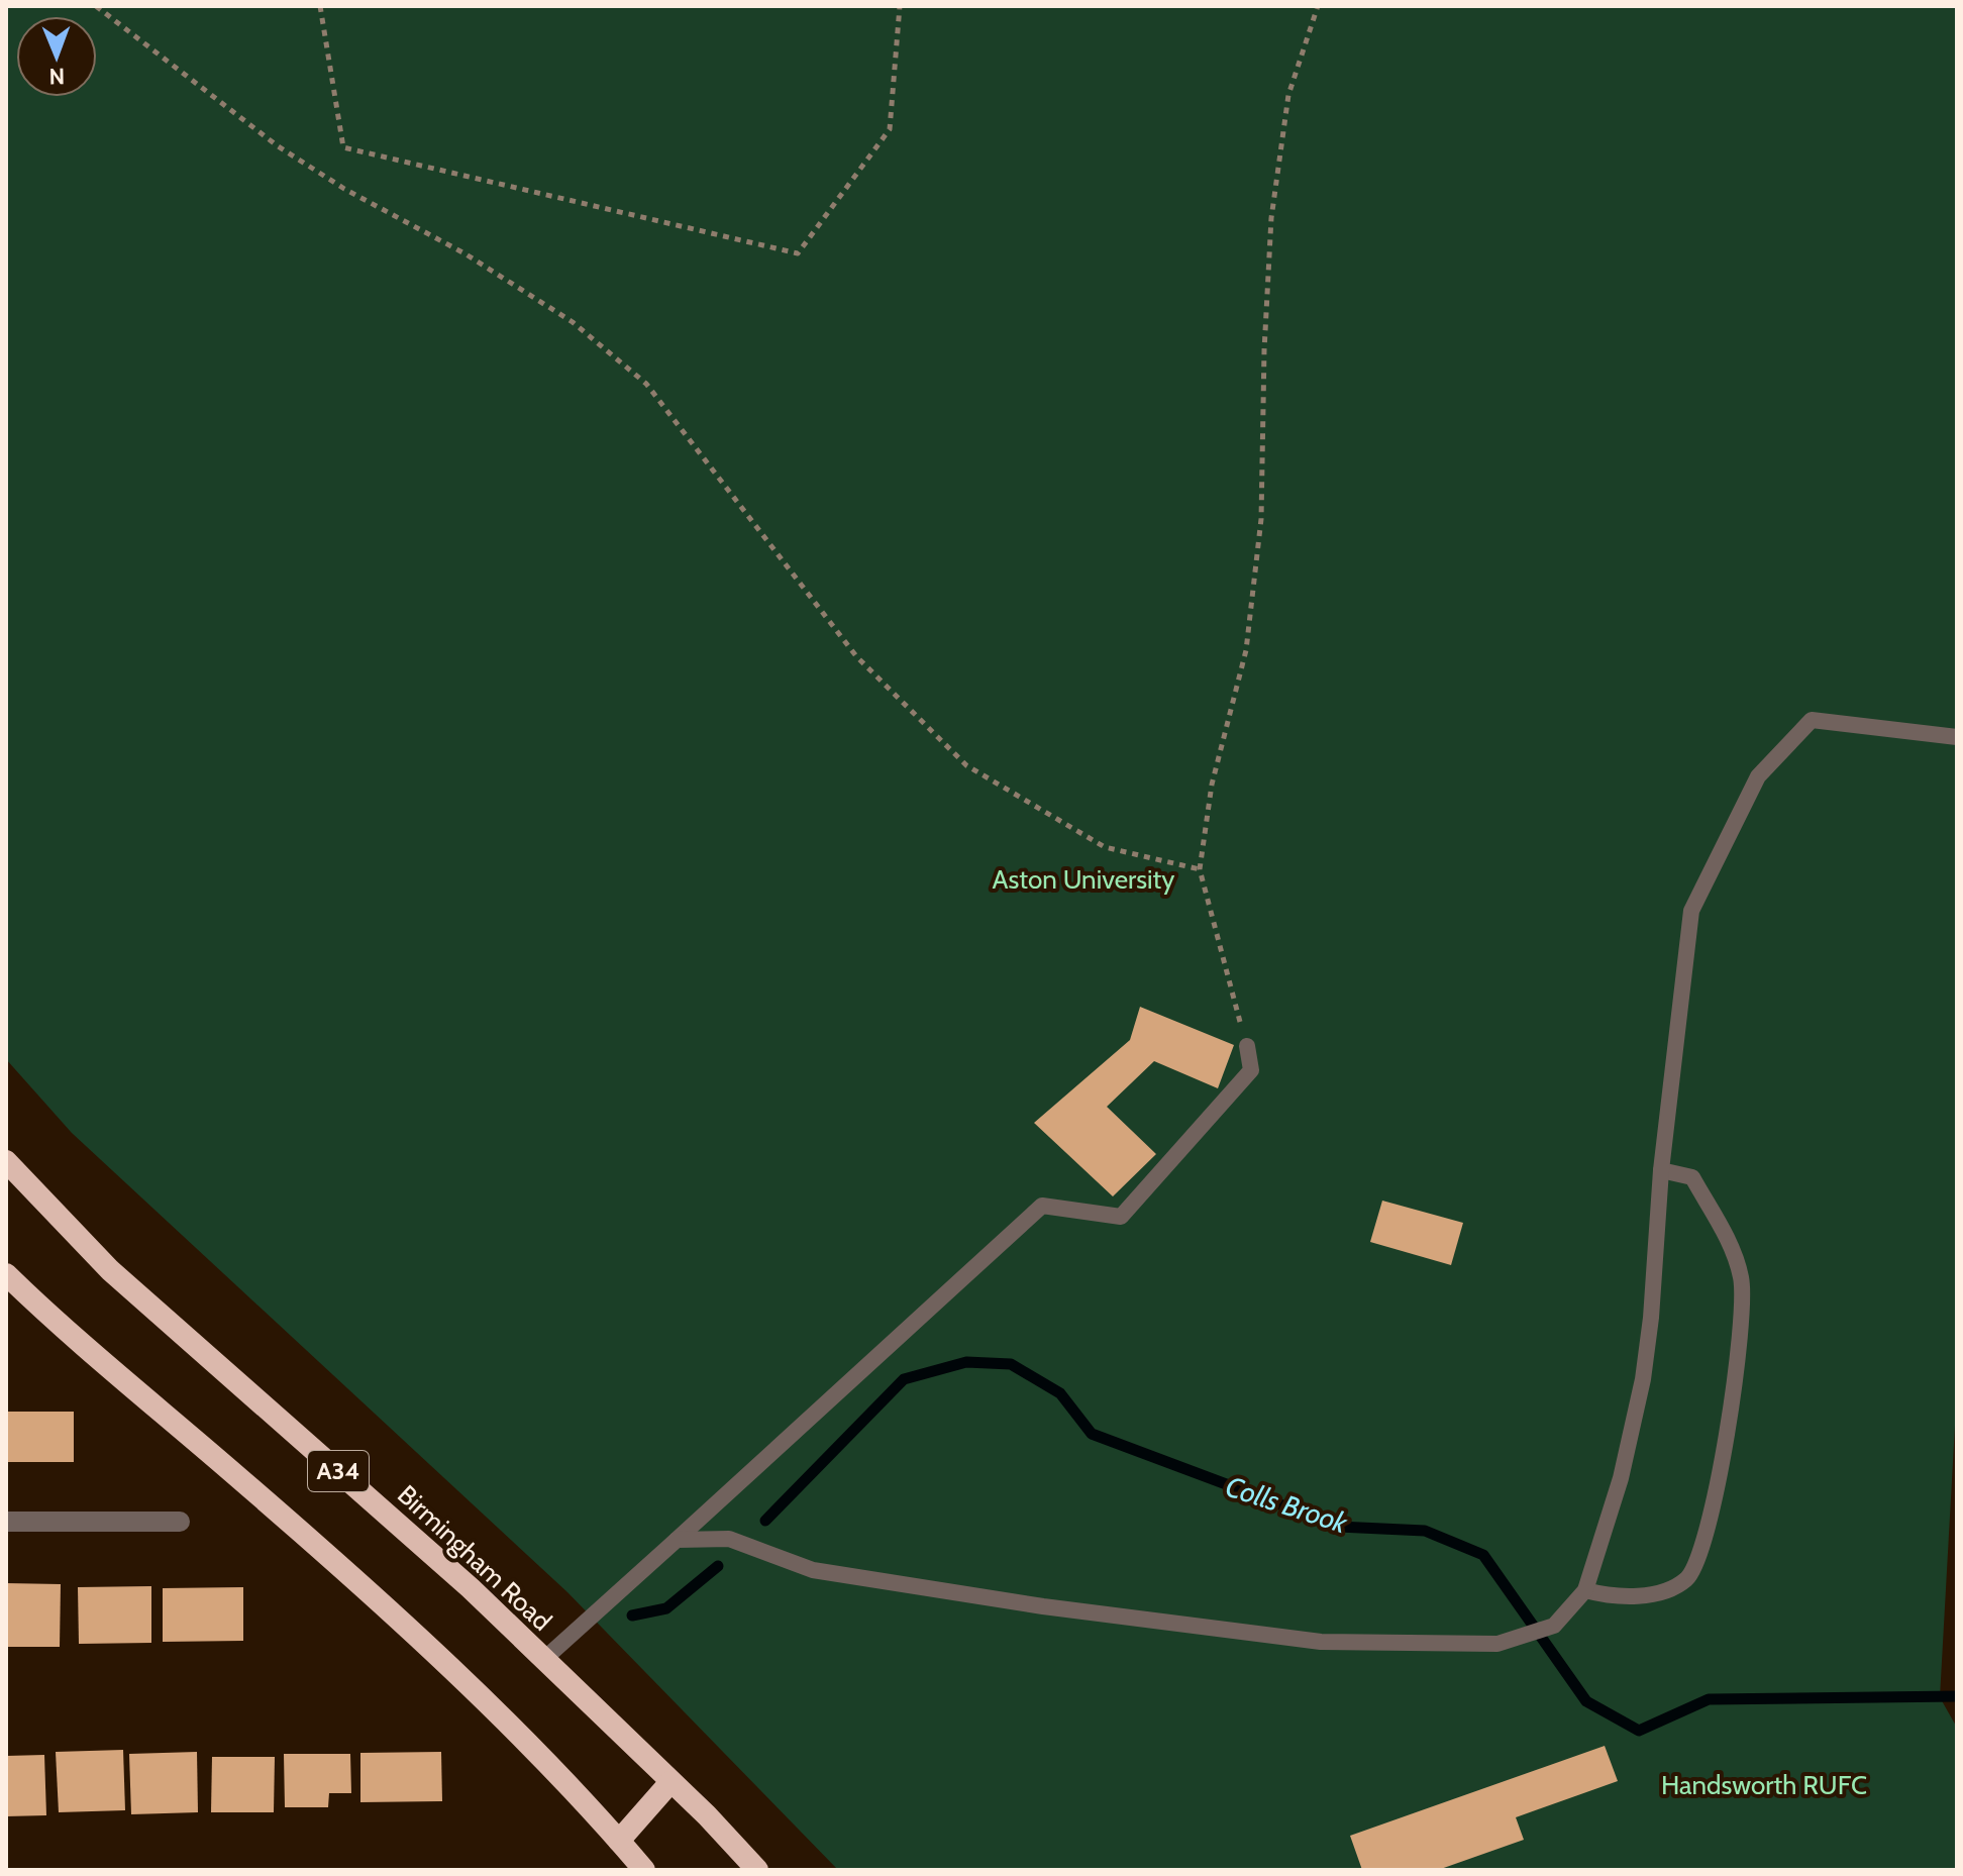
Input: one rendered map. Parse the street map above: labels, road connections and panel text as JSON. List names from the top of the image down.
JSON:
{
  "streets": {
    "highway": ["A34", "Birmingham Road"]
  },
  "water": ["Colls Brook"],
  "parks": ["Aston University", "Handsworth RUFC"],
  "north": "bottom"
}
